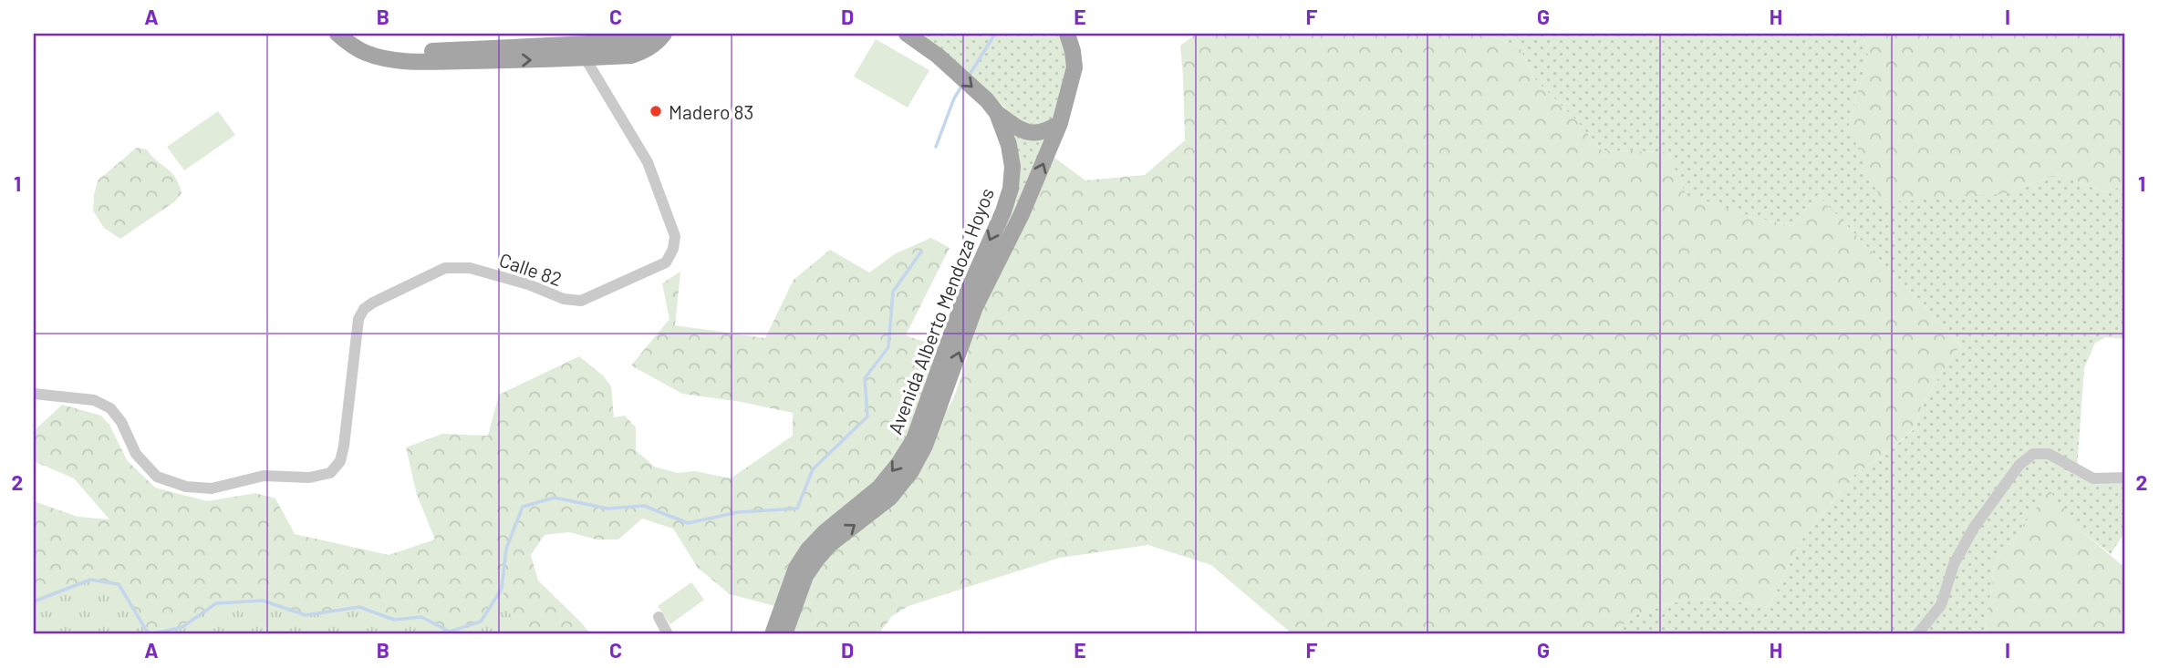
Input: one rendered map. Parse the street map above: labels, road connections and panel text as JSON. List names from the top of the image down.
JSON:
{
  "streets": {
    "main road": ["Avenida Alberto Mendoza Hoyos"],
    "street": ["Calle 82"]
  },
  "places": ["Madero 83"],
  "grid": {
    "columns": [
      "A",
      "B",
      "C",
      "D",
      "E",
      "F",
      "G",
      "H",
      "I"
    ],
    "rows": ["1", "2"]
  }
}
